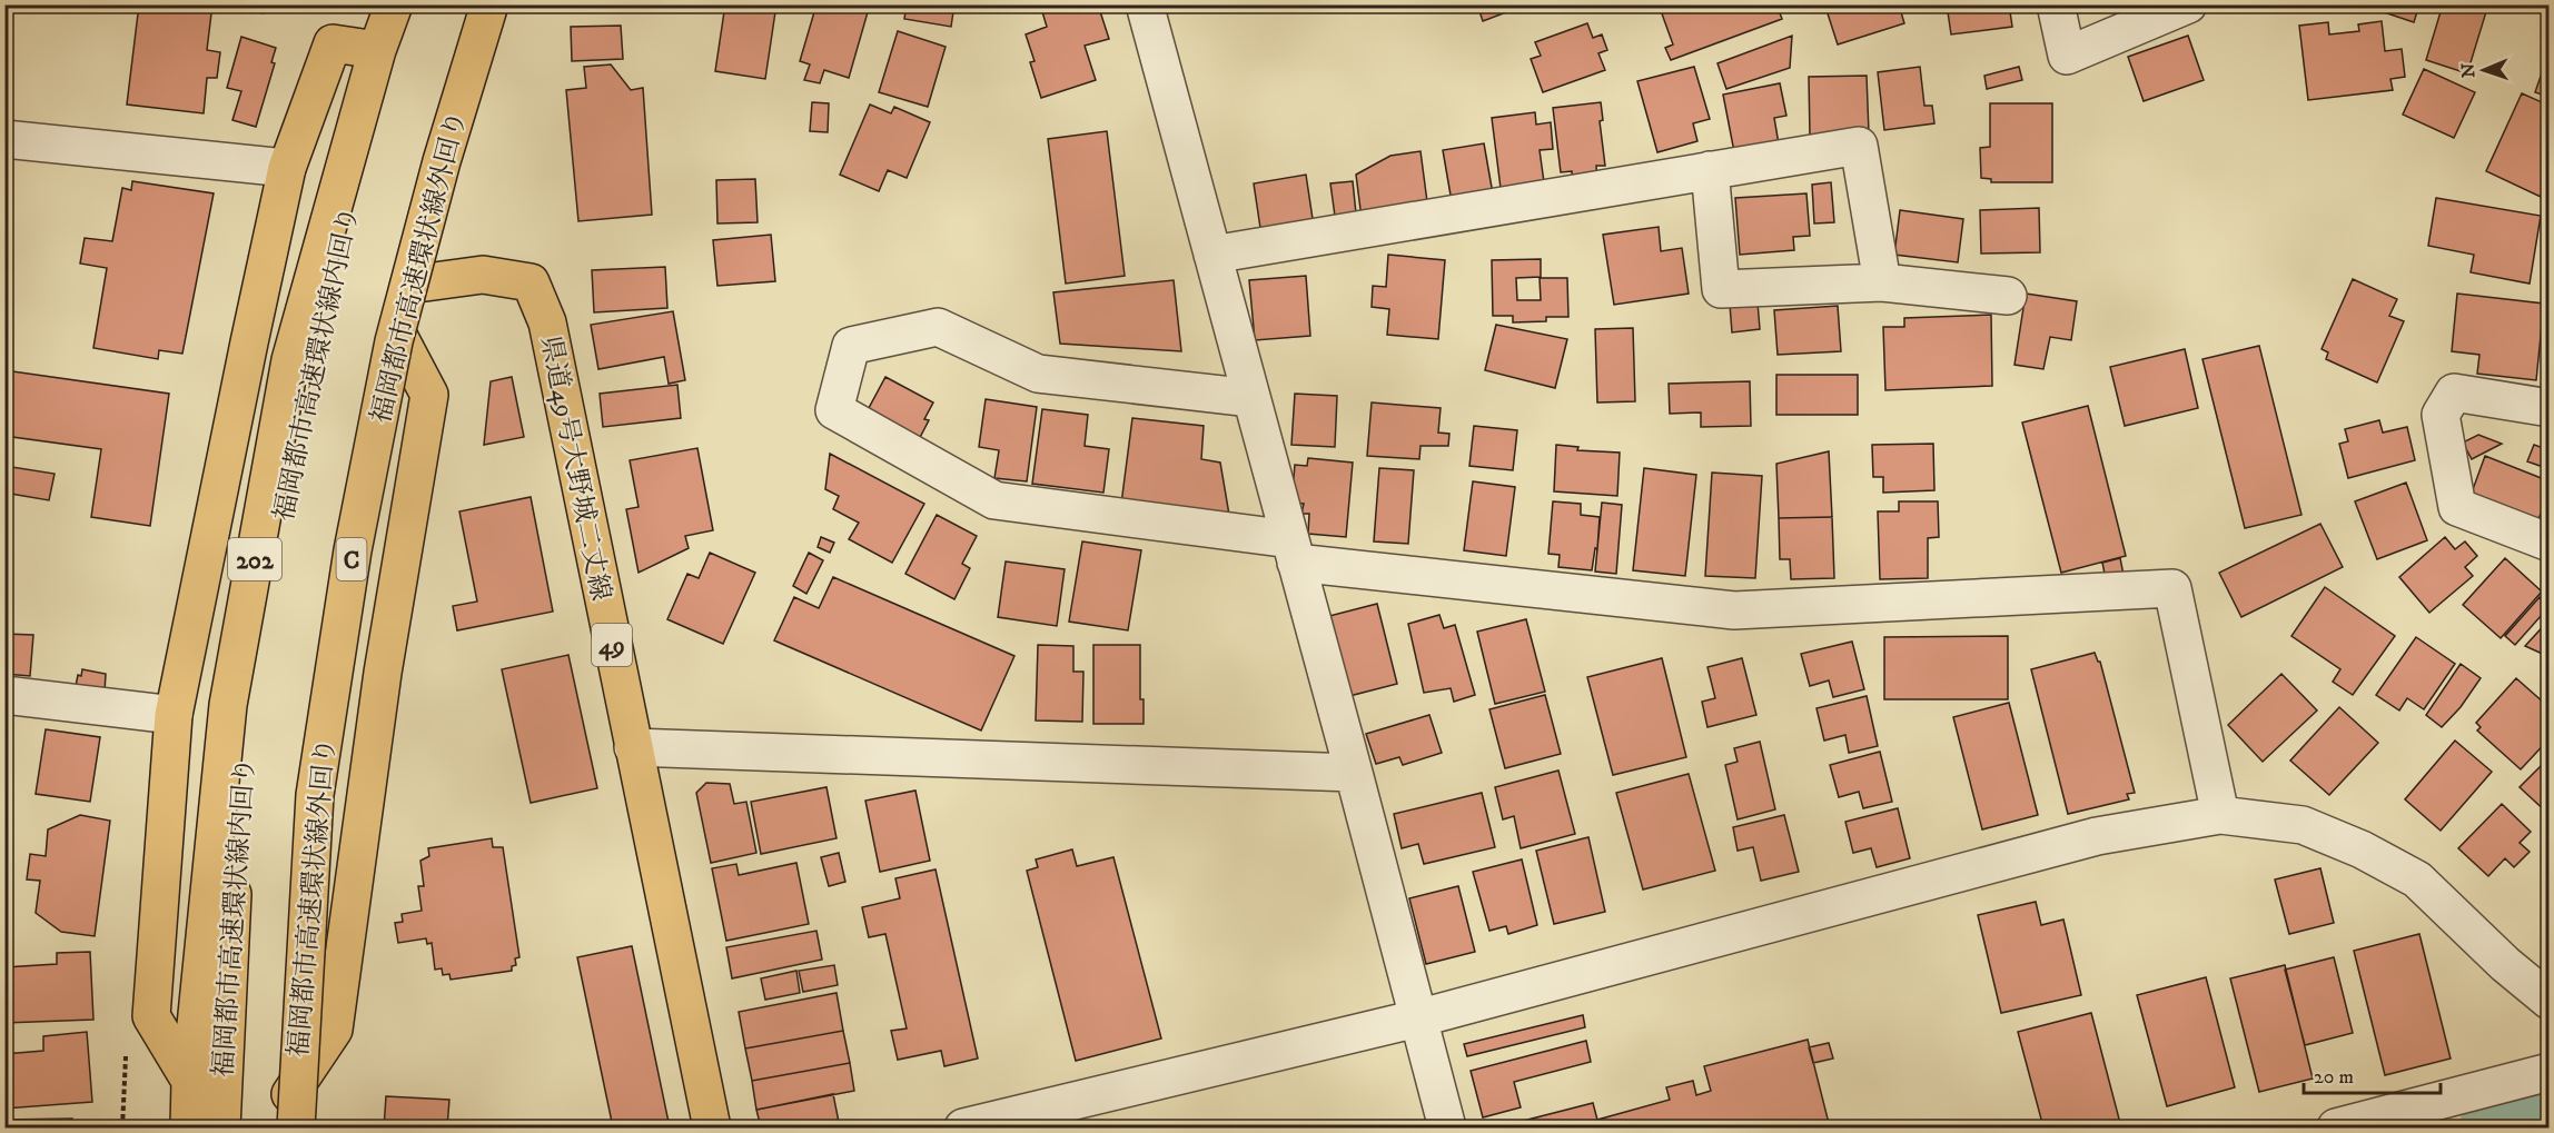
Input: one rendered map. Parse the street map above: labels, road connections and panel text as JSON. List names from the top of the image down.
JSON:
{
  "streets": {
    "main road": [
      "福岡都市高速環状線外回り",
      "福岡都市高速環状線内回り",
      "県道49号大野城二丈線",
      "202",
      "C",
      "49"
    ]
  },
  "scale_bar": "20 m",
  "north": "left"
}
